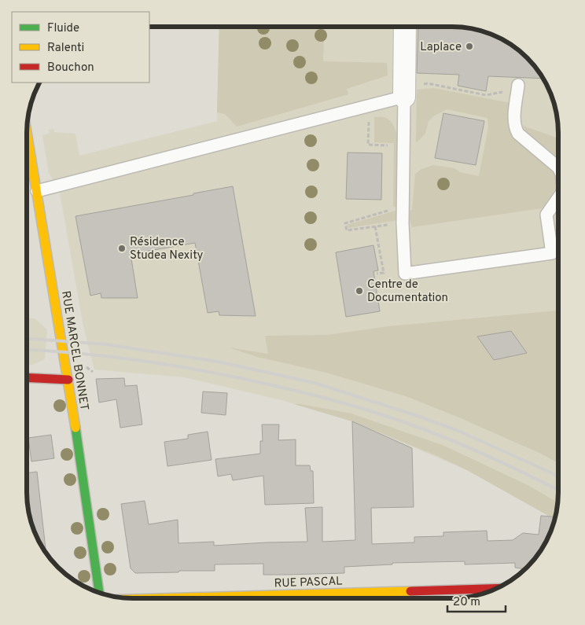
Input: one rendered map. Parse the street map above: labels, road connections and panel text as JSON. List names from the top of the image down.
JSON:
{
  "streets": {
    "main road": ["RUE MARCEL BONNET", "RUE PASCAL"]
  },
  "places": ["Laplace", "Résidence Studea Nexity", "Centre de Documentation"],
  "legend": ["Fluide", "Ralenti", "Bouchon"],
  "scale_bar": "20 m"
}
